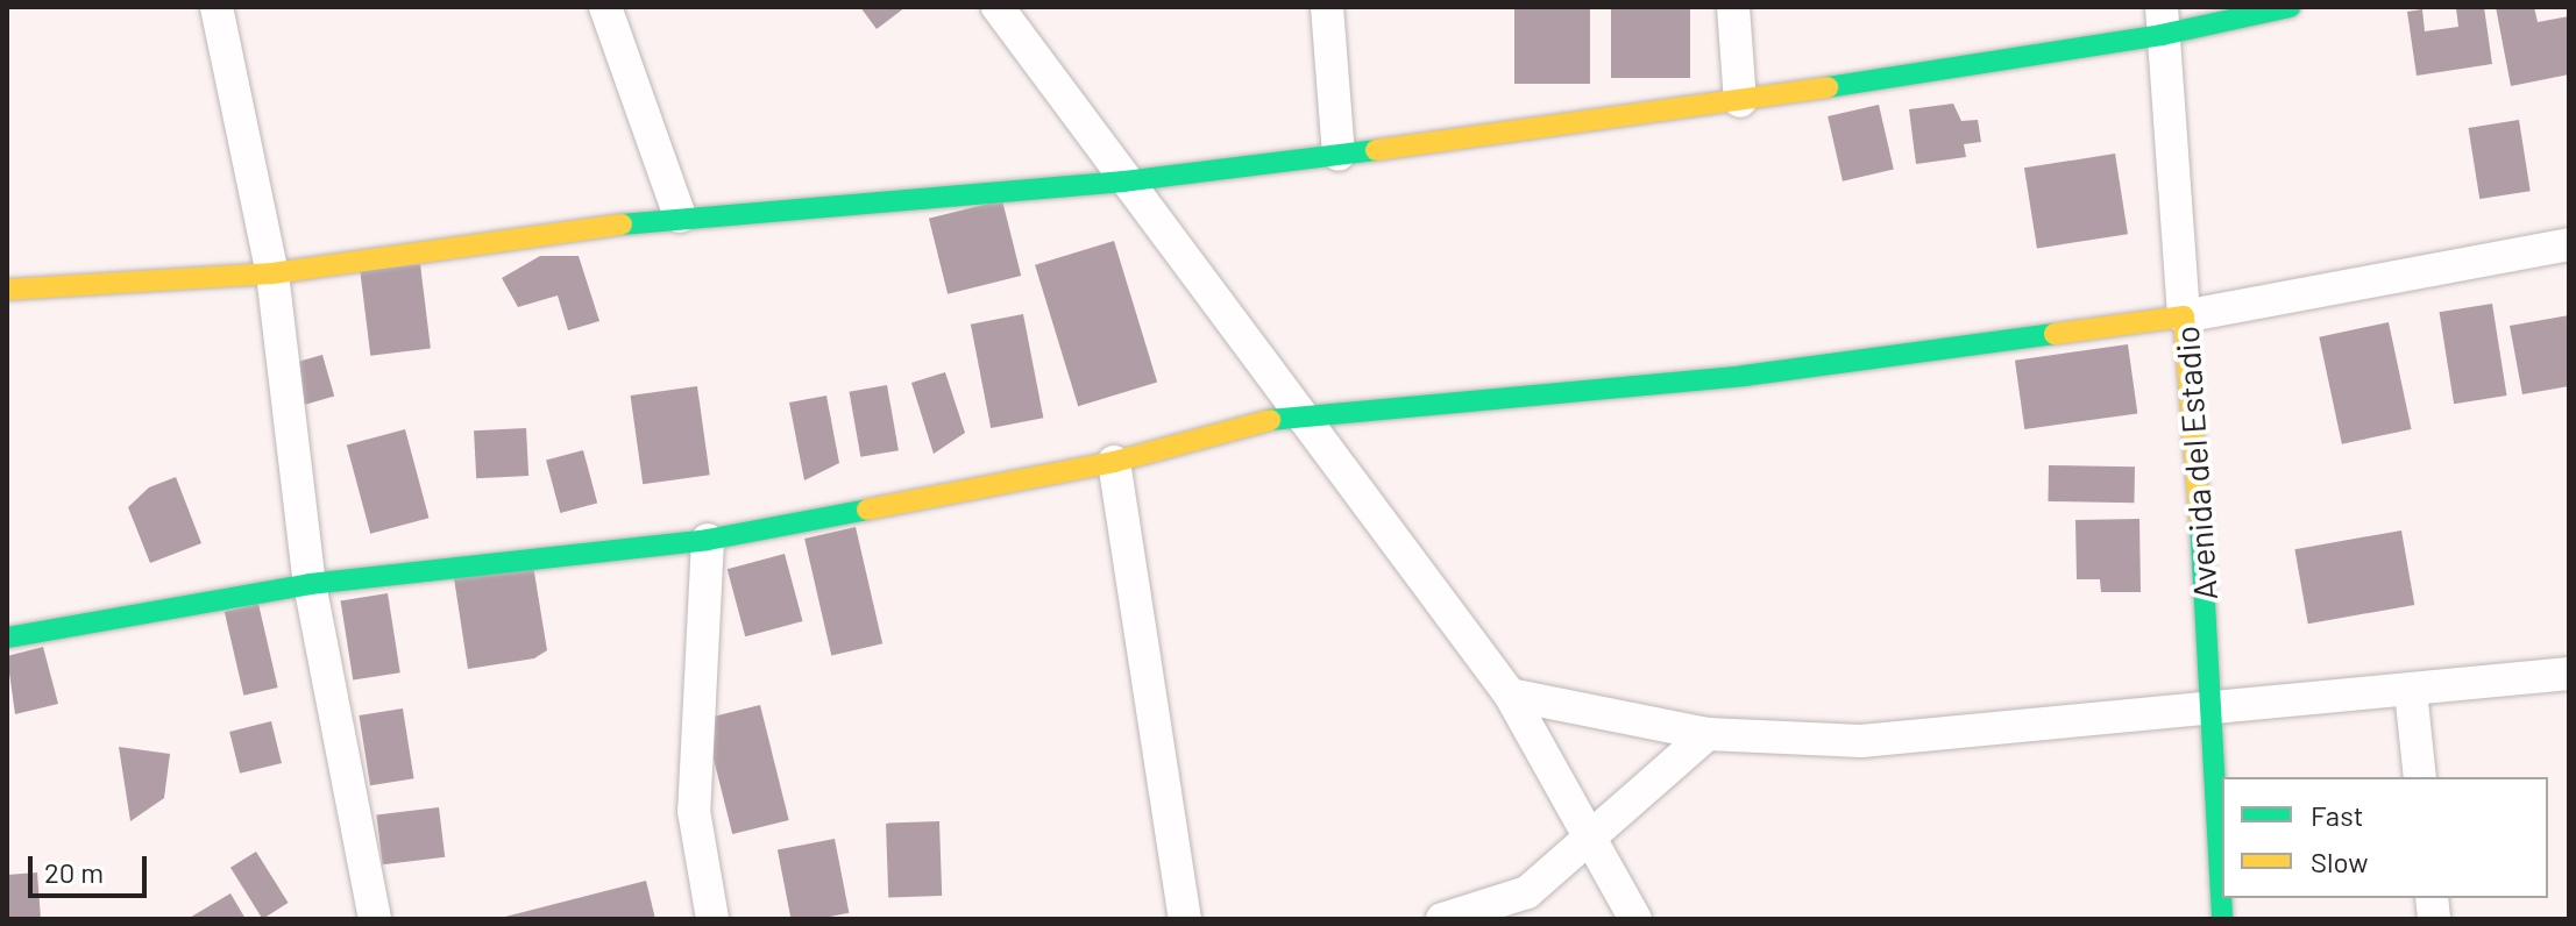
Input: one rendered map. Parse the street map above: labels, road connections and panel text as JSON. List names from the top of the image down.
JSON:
{
  "streets": {
    "street": ["Avenida del Estadio"]
  },
  "legend": ["Fast", "Slow"],
  "scale_bar": "20 m"
}
